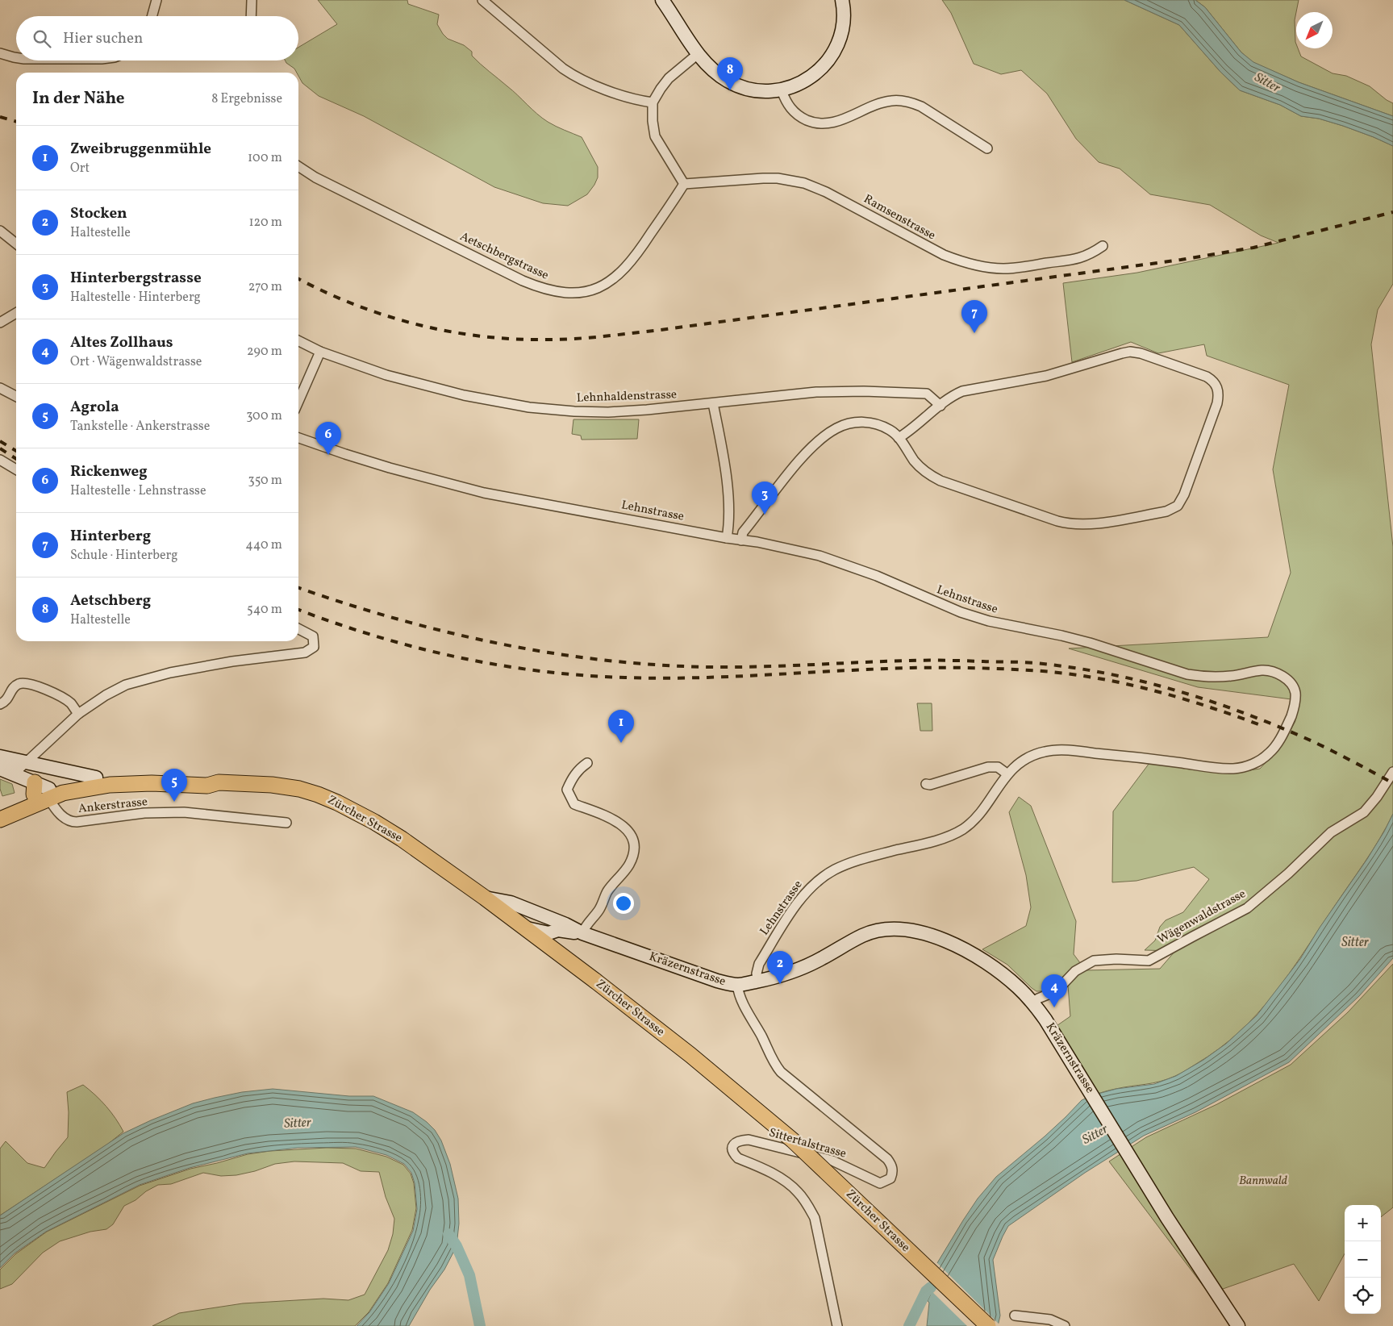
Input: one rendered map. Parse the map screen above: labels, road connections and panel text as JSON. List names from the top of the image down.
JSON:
{
  "streets": {
    "main road": ["Zürcher Strasse"],
    "street": [
      "Ramsenstrasse",
      "Aetschbergstrasse",
      "Lehnhaldenstrasse",
      "Lehnstrasse",
      "Ankerstrasse",
      "Wägenwaldstrasse",
      "Kräzernstrasse",
      "Sittertalstrasse"
    ]
  },
  "crossings": [
    ["Ramsenstrasse", "Aetschbergstrasse"],
    ["Lehnstrasse", "Kräzernstrasse"],
    ["Ankerstrasse", "Zürcher Strasse"],
    ["Zürcher Strasse", "Kräzernstrasse"],
    ["Wägenwaldstrasse", "Kräzernstrasse"],
    ["Kräzernstrasse", "Sittertalstrasse"]
  ],
  "water": ["Sitter"],
  "parks": ["Bannwald"],
  "north": "bottom left",
  "page": {
    "search": "Hier suchen",
    "pins": [
      "8",
      "7",
      "6",
      "3",
      "1",
      "5",
      "2",
      "4"
    ],
    "heading": ["In der Nähe", "8 Ergebnisse"],
    "list": [
      {
        "mark": "1",
        "name": "Zweibruggenmühle",
        "note": "Ort",
        "value": "100 m"
      },
      {
        "mark": "2",
        "name": "Stocken",
        "note": "Haltestelle",
        "value": "120 m"
      },
      {
        "mark": "3",
        "name": "Hinterbergstrasse",
        "note": "Haltestelle · Hinterberg",
        "value": "270 m"
      },
      {
        "mark": "4",
        "name": "Altes Zollhaus",
        "note": "Ort · Wägenwaldstrasse",
        "value": "290 m"
      },
      {
        "mark": "5",
        "name": "Agrola",
        "note": "Tankstelle · Ankerstrasse",
        "value": "300 m"
      },
      {
        "mark": "6",
        "name": "Rickenweg",
        "note": "Haltestelle · Lehnstrasse",
        "value": "350 m"
      },
      {
        "mark": "7",
        "name": "Hinterberg",
        "note": "Schule · Hinterberg",
        "value": "440 m"
      },
      {
        "mark": "8",
        "name": "Aetschberg",
        "note": "Haltestelle",
        "value": "540 m"
      }
    ],
    "map_buttons": ["+", "−"]
  }
}
